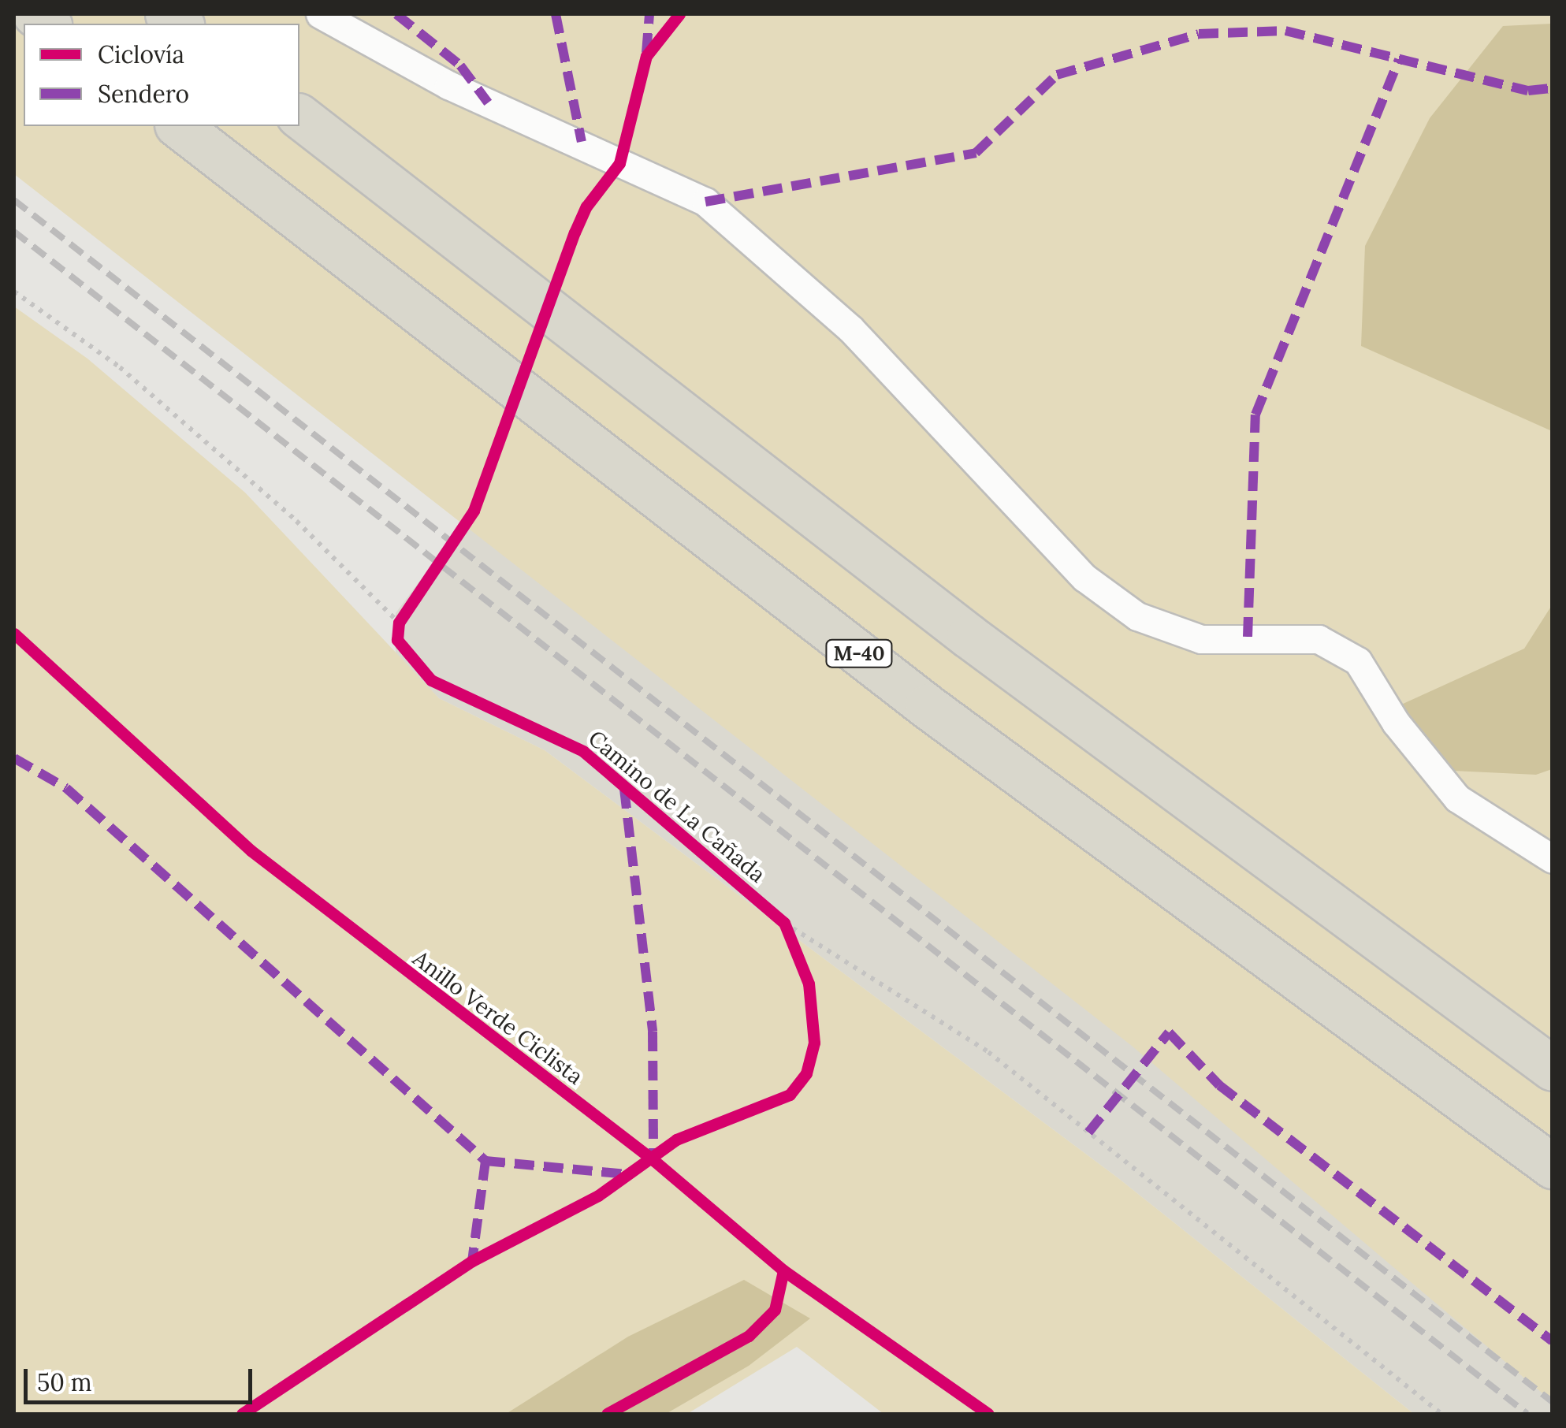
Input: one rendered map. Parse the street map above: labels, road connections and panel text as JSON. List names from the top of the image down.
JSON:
{
  "streets": {
    "highway": ["M-40"],
    "cycle path": ["Camino de La Cañada", "Anillo Verde Ciclista"]
  },
  "legend": ["Ciclovía", "Sendero"],
  "scale_bar": "50 m"
}
